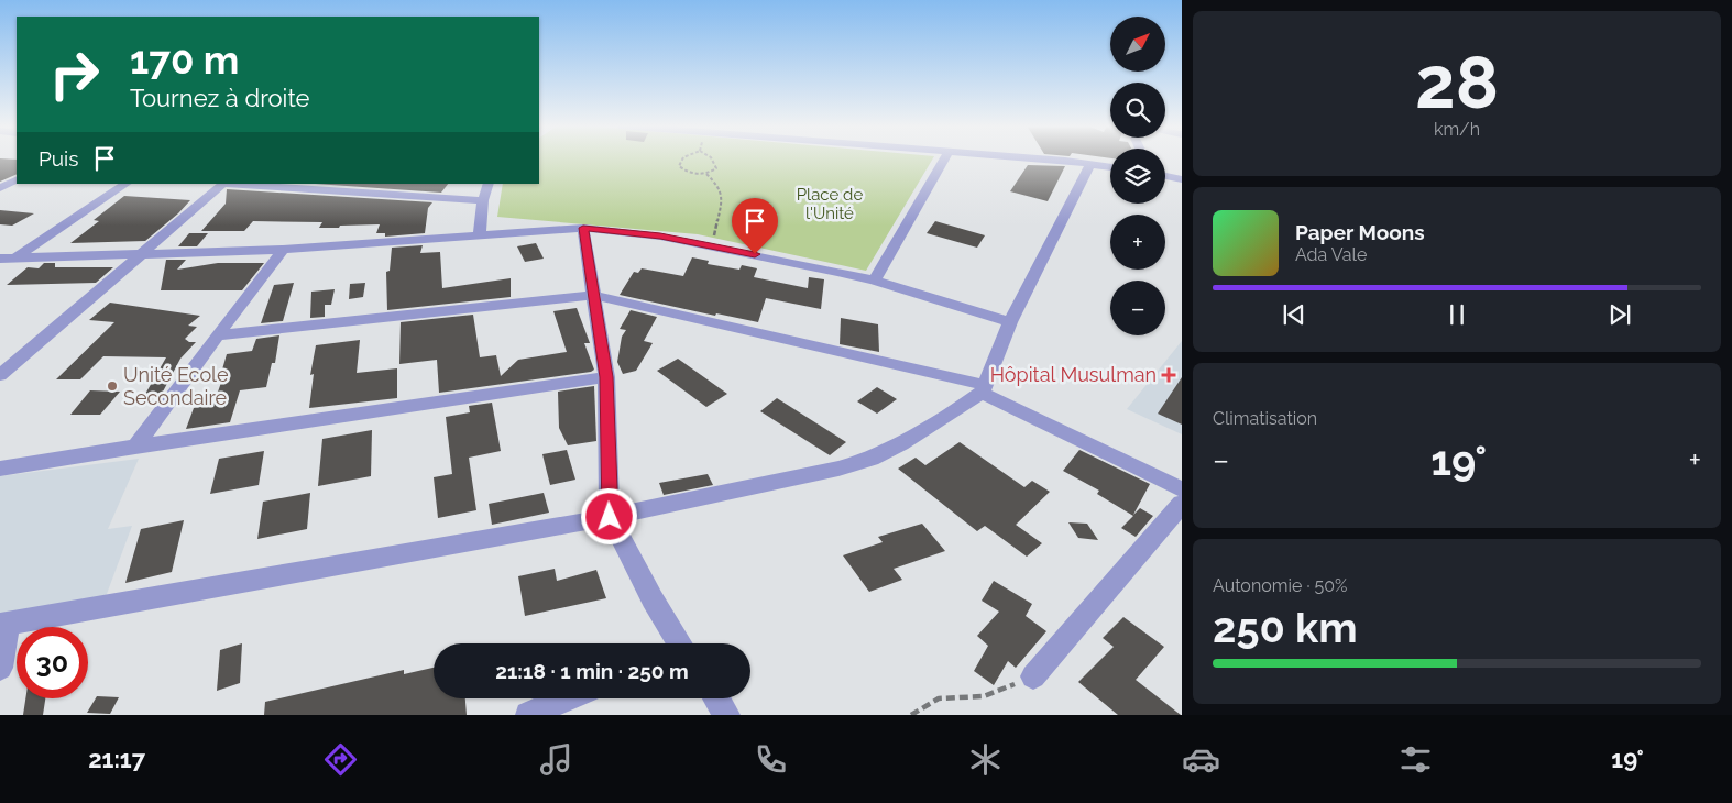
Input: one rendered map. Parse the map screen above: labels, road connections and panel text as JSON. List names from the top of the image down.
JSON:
{
  "parks": ["Place de l'Unité"],
  "places": {
    "health": ["Hôpital Musulman"],
    "other": ["Unité Ecole Secondaire"]
  },
  "north": "top right",
  "page": {
    "tile": [
      ["28", "km/h"],
      "Climatisation",
      ["Autonomie · 50%", "250 km"]
    ],
    "map_buttons": ["+", "−"],
    "turn": ["170 m", "Tournez à droite"],
    "then": "Puis",
    "song": ["Paper Moons", "Ada Vale"],
    "heat": ["−", "19°", "+"],
    "limit": "30",
    "trip": "21:18 · 1 min · 250 m",
    "tabs": ["21:17", "19°"]
  }
}
